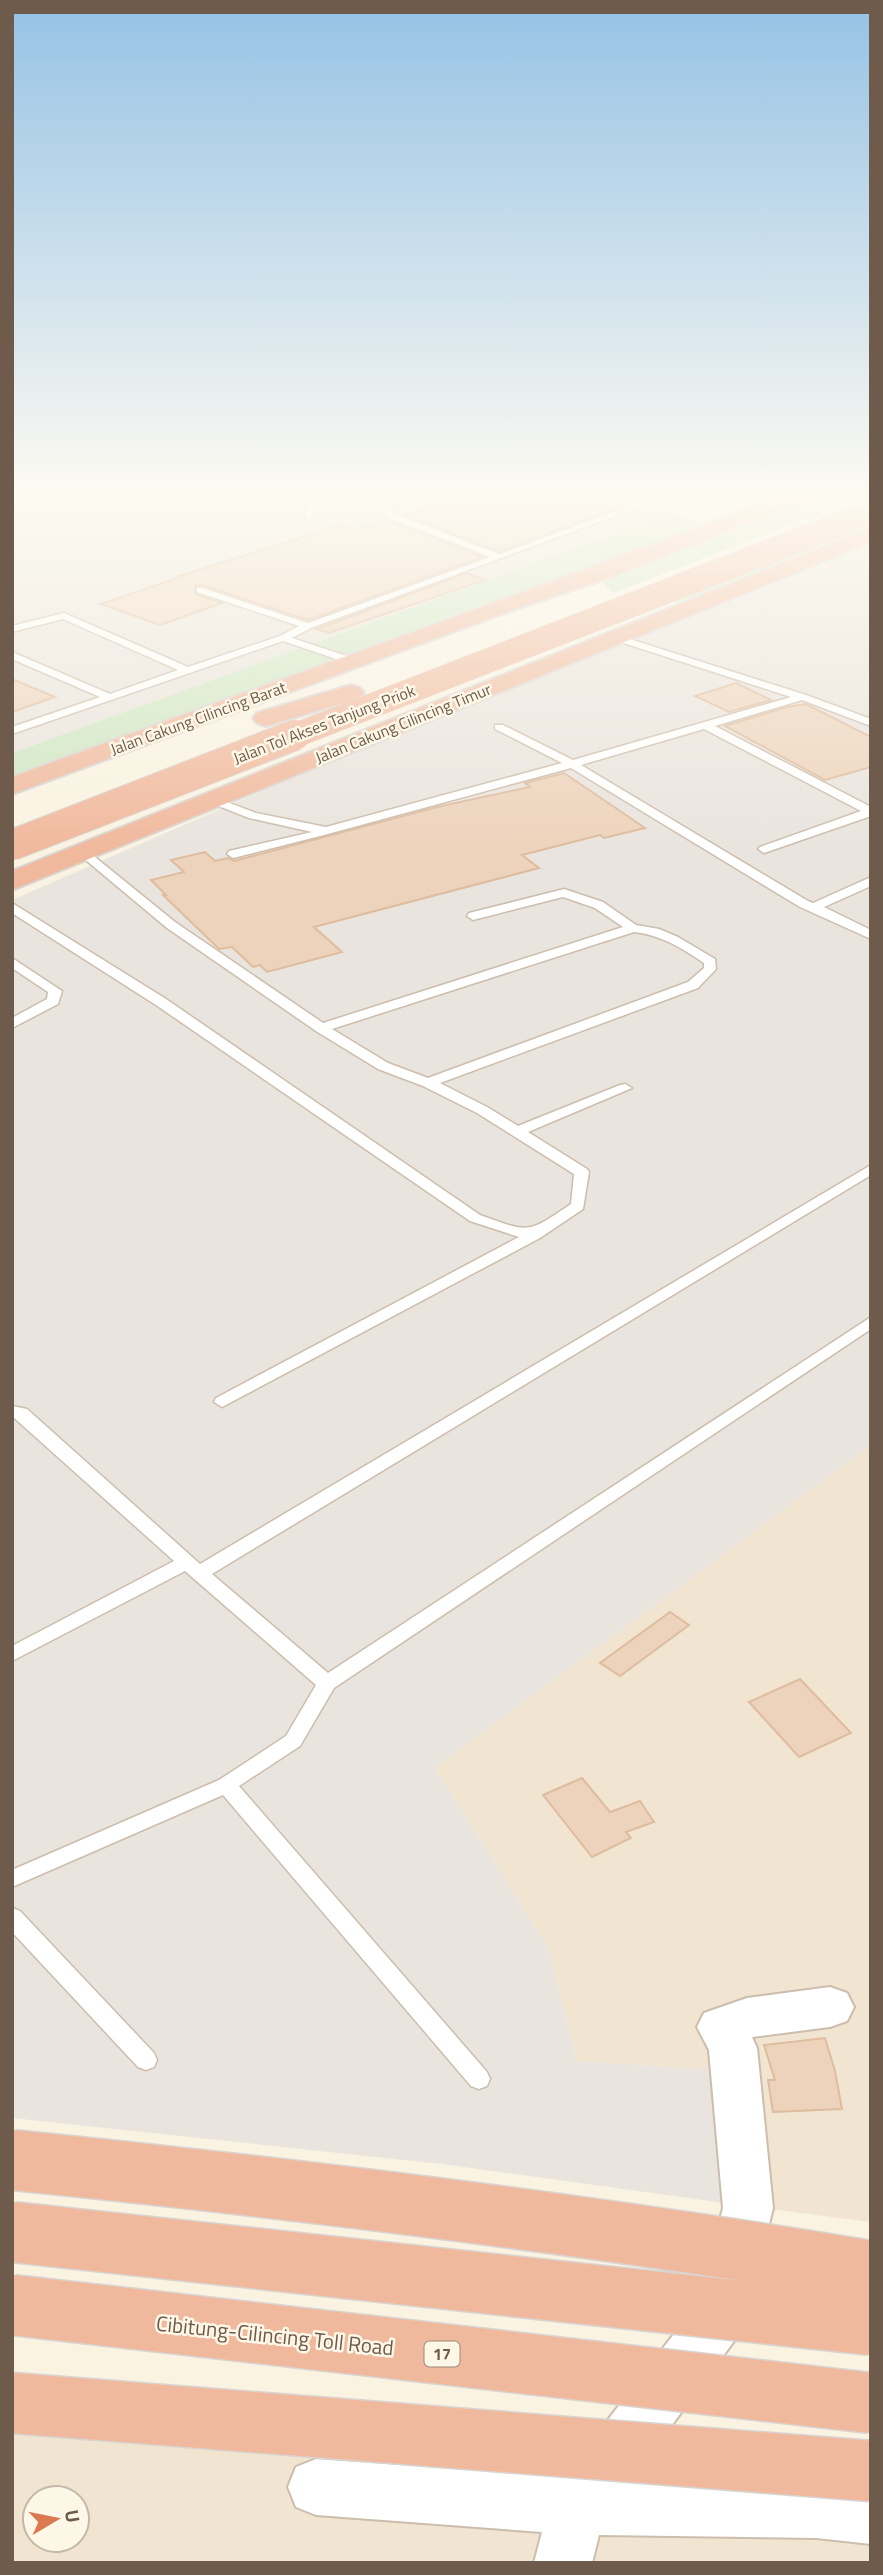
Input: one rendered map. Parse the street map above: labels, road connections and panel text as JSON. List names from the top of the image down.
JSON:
{
  "streets": {
    "highway": [
      "Jalan Cakung Cilincing Barat",
      "Jalan Cakung Cilincing Timur",
      "Jalan Tol Akses Tanjung Priok",
      "Cibitung-Cilincing Toll Road",
      "17"
    ]
  },
  "north": "right"
}
